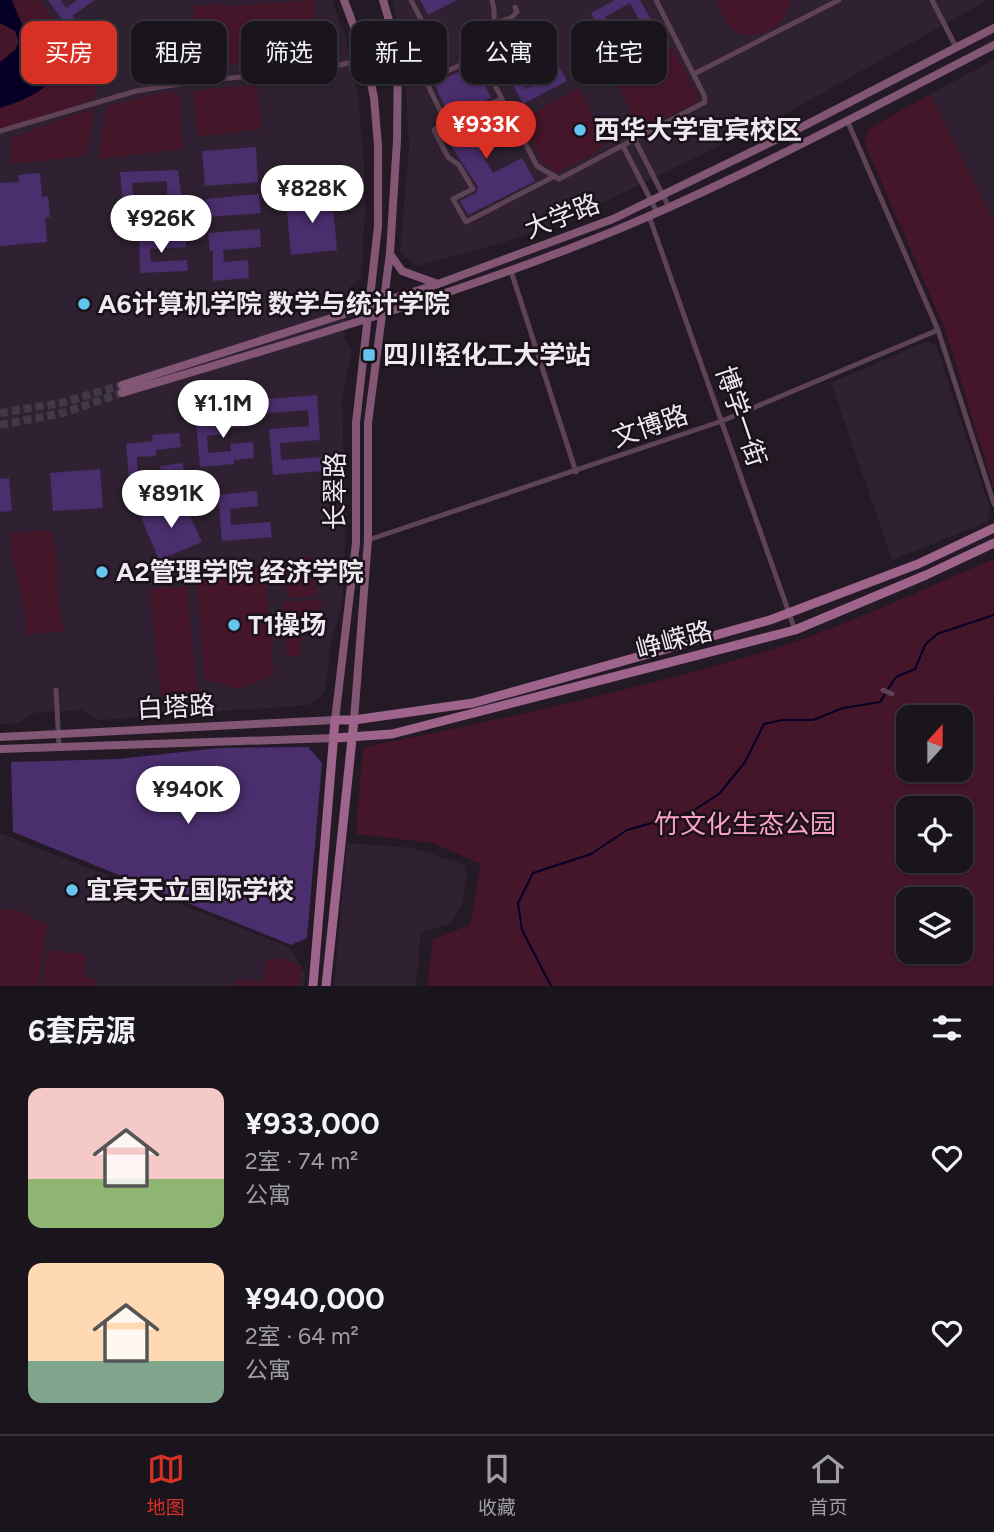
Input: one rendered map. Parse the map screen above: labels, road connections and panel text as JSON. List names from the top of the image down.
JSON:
{
  "streets": {
    "main road": [
      "大学路",
      "长翠路",
      "峥嵘路",
      "白塔路"
    ],
    "street": ["博学一街", "文博路"]
  },
  "crossings": [
    ["大学路", "博学一街"],
    ["大学路", "长翠路"],
    ["博学一街", "文博路"],
    ["博学一街", "峥嵘路"],
    ["文博路", "长翠路"],
    ["长翠路", "峥嵘路"],
    ["长翠路", "白塔路"],
    ["峥嵘路", "白塔路"]
  ],
  "parks": ["竹文化生态公园"],
  "places": {
    "other": [
      "西华大学宜宾校区",
      "A6计算机学院 数学与统计学院",
      "A2管理学院 经济学院",
      "T1操场",
      "宜宾天立国际学校"
    ],
    "transit": ["四川轻化工大学站"]
  },
  "north": "top",
  "page": {
    "chip": [
      "买房",
      "租房",
      "筛选",
      "新上",
      "公寓",
      "住宅"
    ],
    "price": [
      "¥933K",
      "¥828K",
      "¥926K",
      "¥1.1M",
      "¥891K",
      "¥940K"
    ],
    "heading": "6套房源",
    "list": [
      {
        "name": "¥933,000",
        "note": "2室 · 74 m² · 公寓"
      },
      {
        "name": "¥940,000",
        "note": "2室 · 64 m² · 公寓"
      }
    ],
    "tabs": ["地图", "收藏", "首页"]
  }
}
